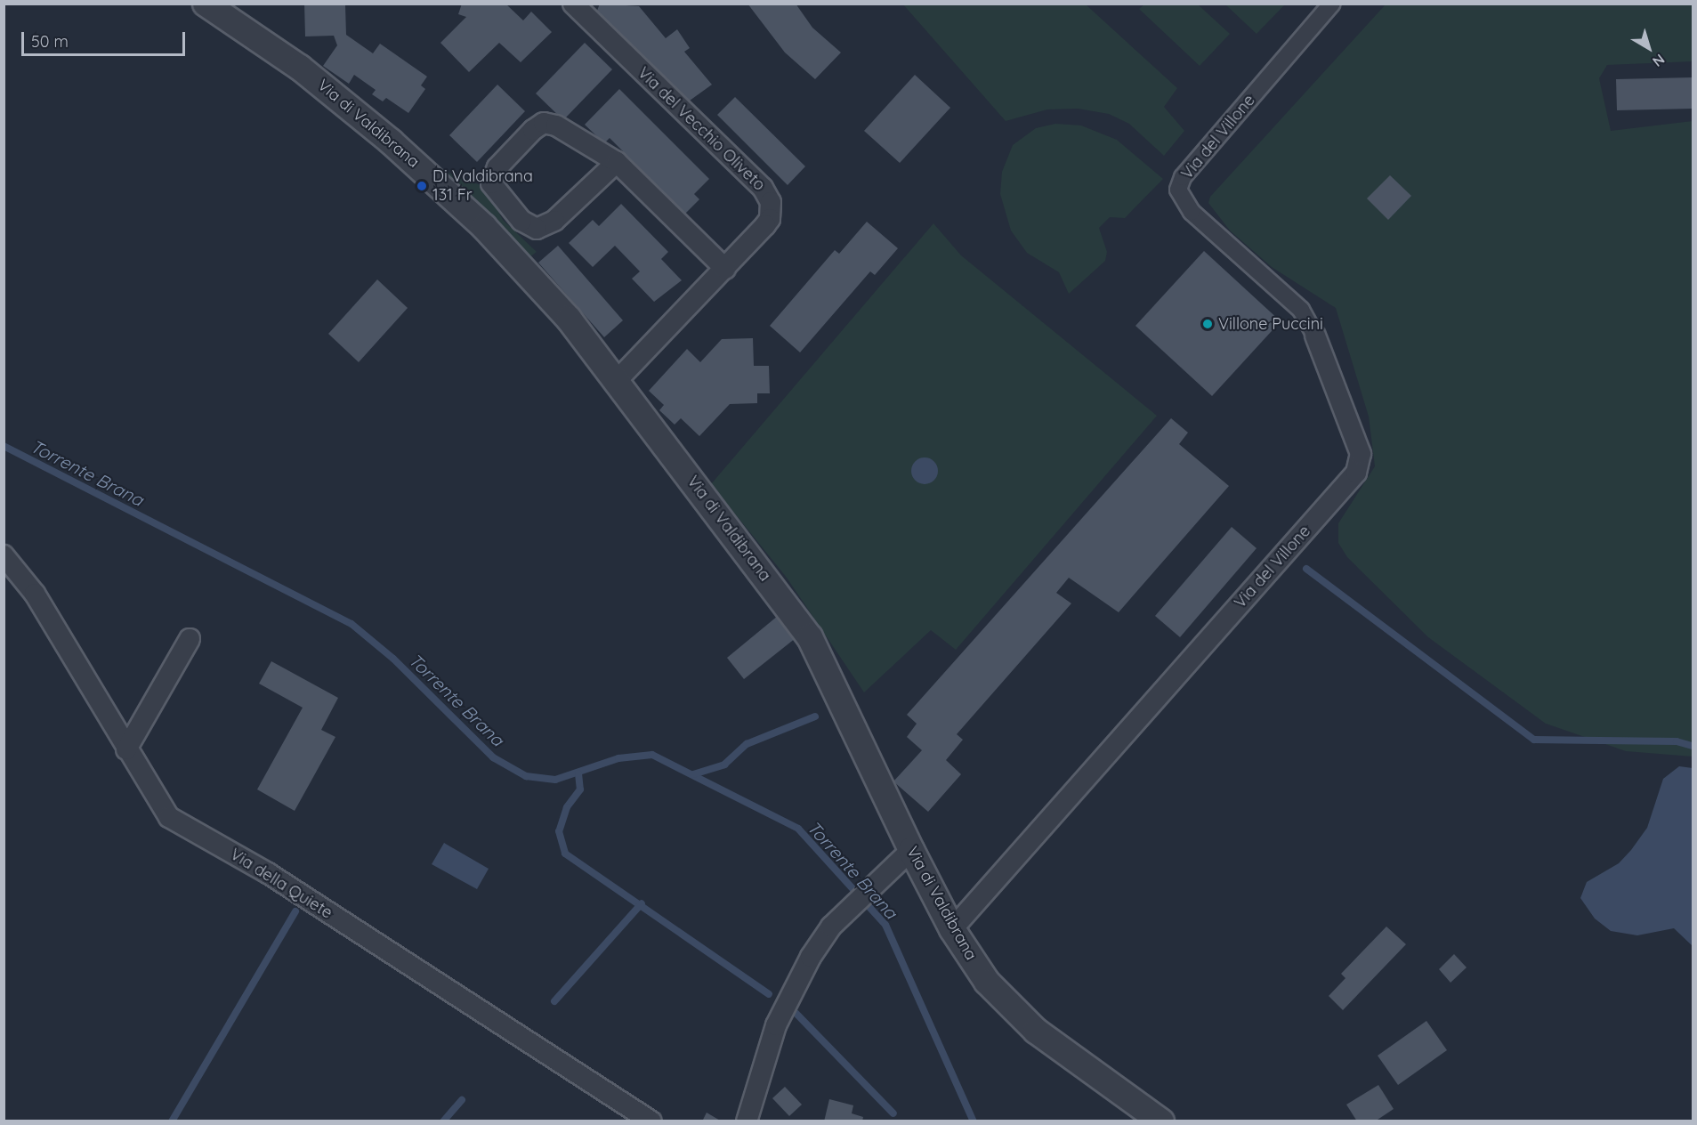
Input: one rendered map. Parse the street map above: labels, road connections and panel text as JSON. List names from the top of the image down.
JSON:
{
  "streets": {
    "street": [
      "Via di Valdibrana",
      "Via del Vecchio Oliveto",
      "Via del Villone",
      "Via della Quiete"
    ]
  },
  "crossings": [
    ["Via di Valdibrana", "Via del Vecchio Oliveto"],
    ["Via di Valdibrana", "Via del Villone"]
  ],
  "water": ["Torrente Brana"],
  "places": ["Di Valdibrana 131 Fr", "Villone Puccini"],
  "scale_bar": "50 m",
  "north": "bottom right"
}
